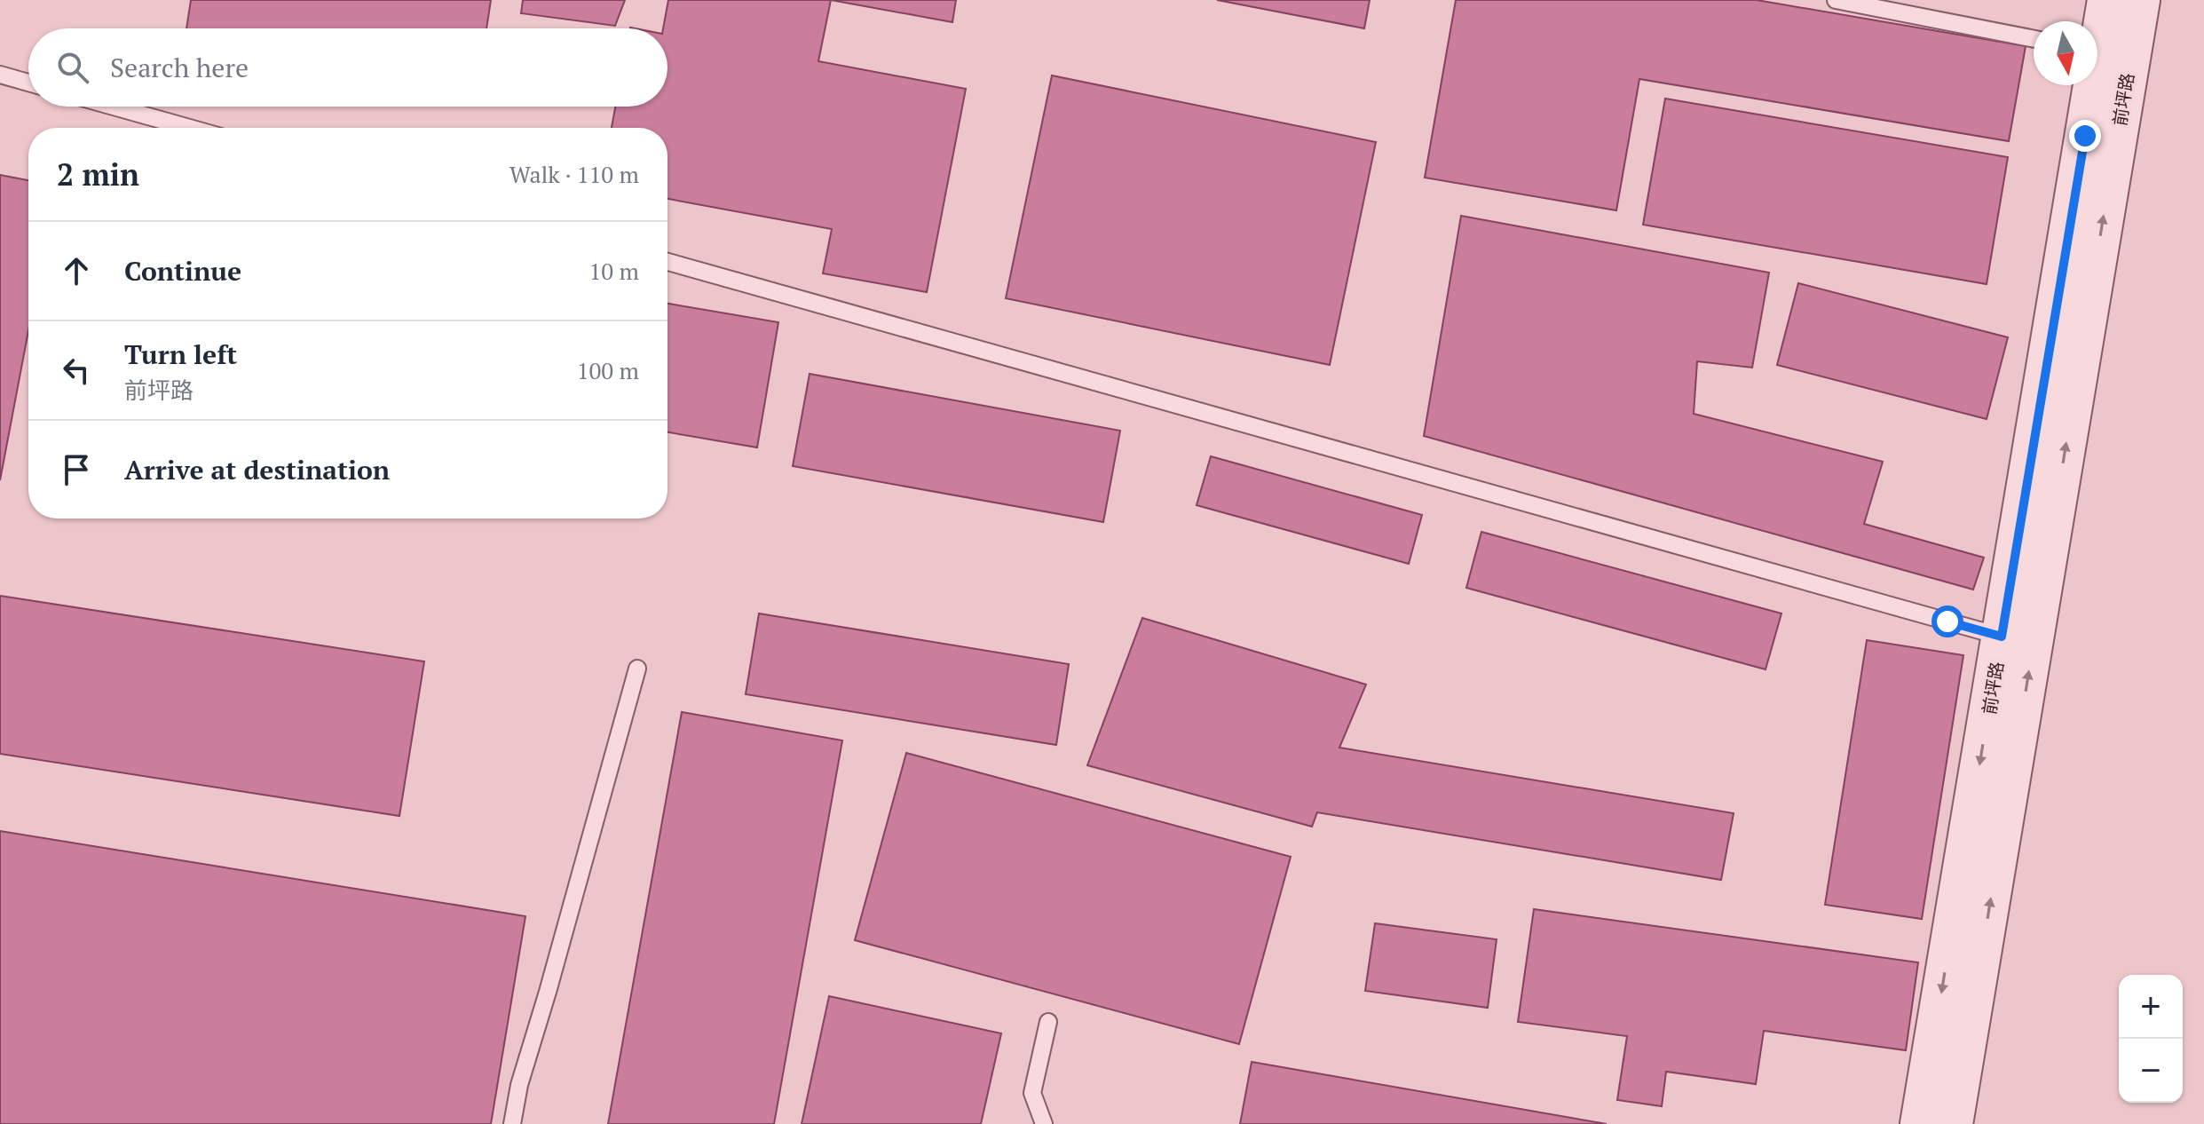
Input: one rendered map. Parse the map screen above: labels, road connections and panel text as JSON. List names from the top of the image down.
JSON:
{
  "streets": {
    "street": ["前坪路"]
  },
  "north": "bottom",
  "page": {
    "search": "Search here",
    "heading": ["2 min", "Walk · 110 m"],
    "list": [
      ["Continue", "10 m"],
      ["Turn left", "前坪路", "100 m"],
      "Arrive at destination"
    ],
    "map_buttons": ["+", "−"]
  }
}
